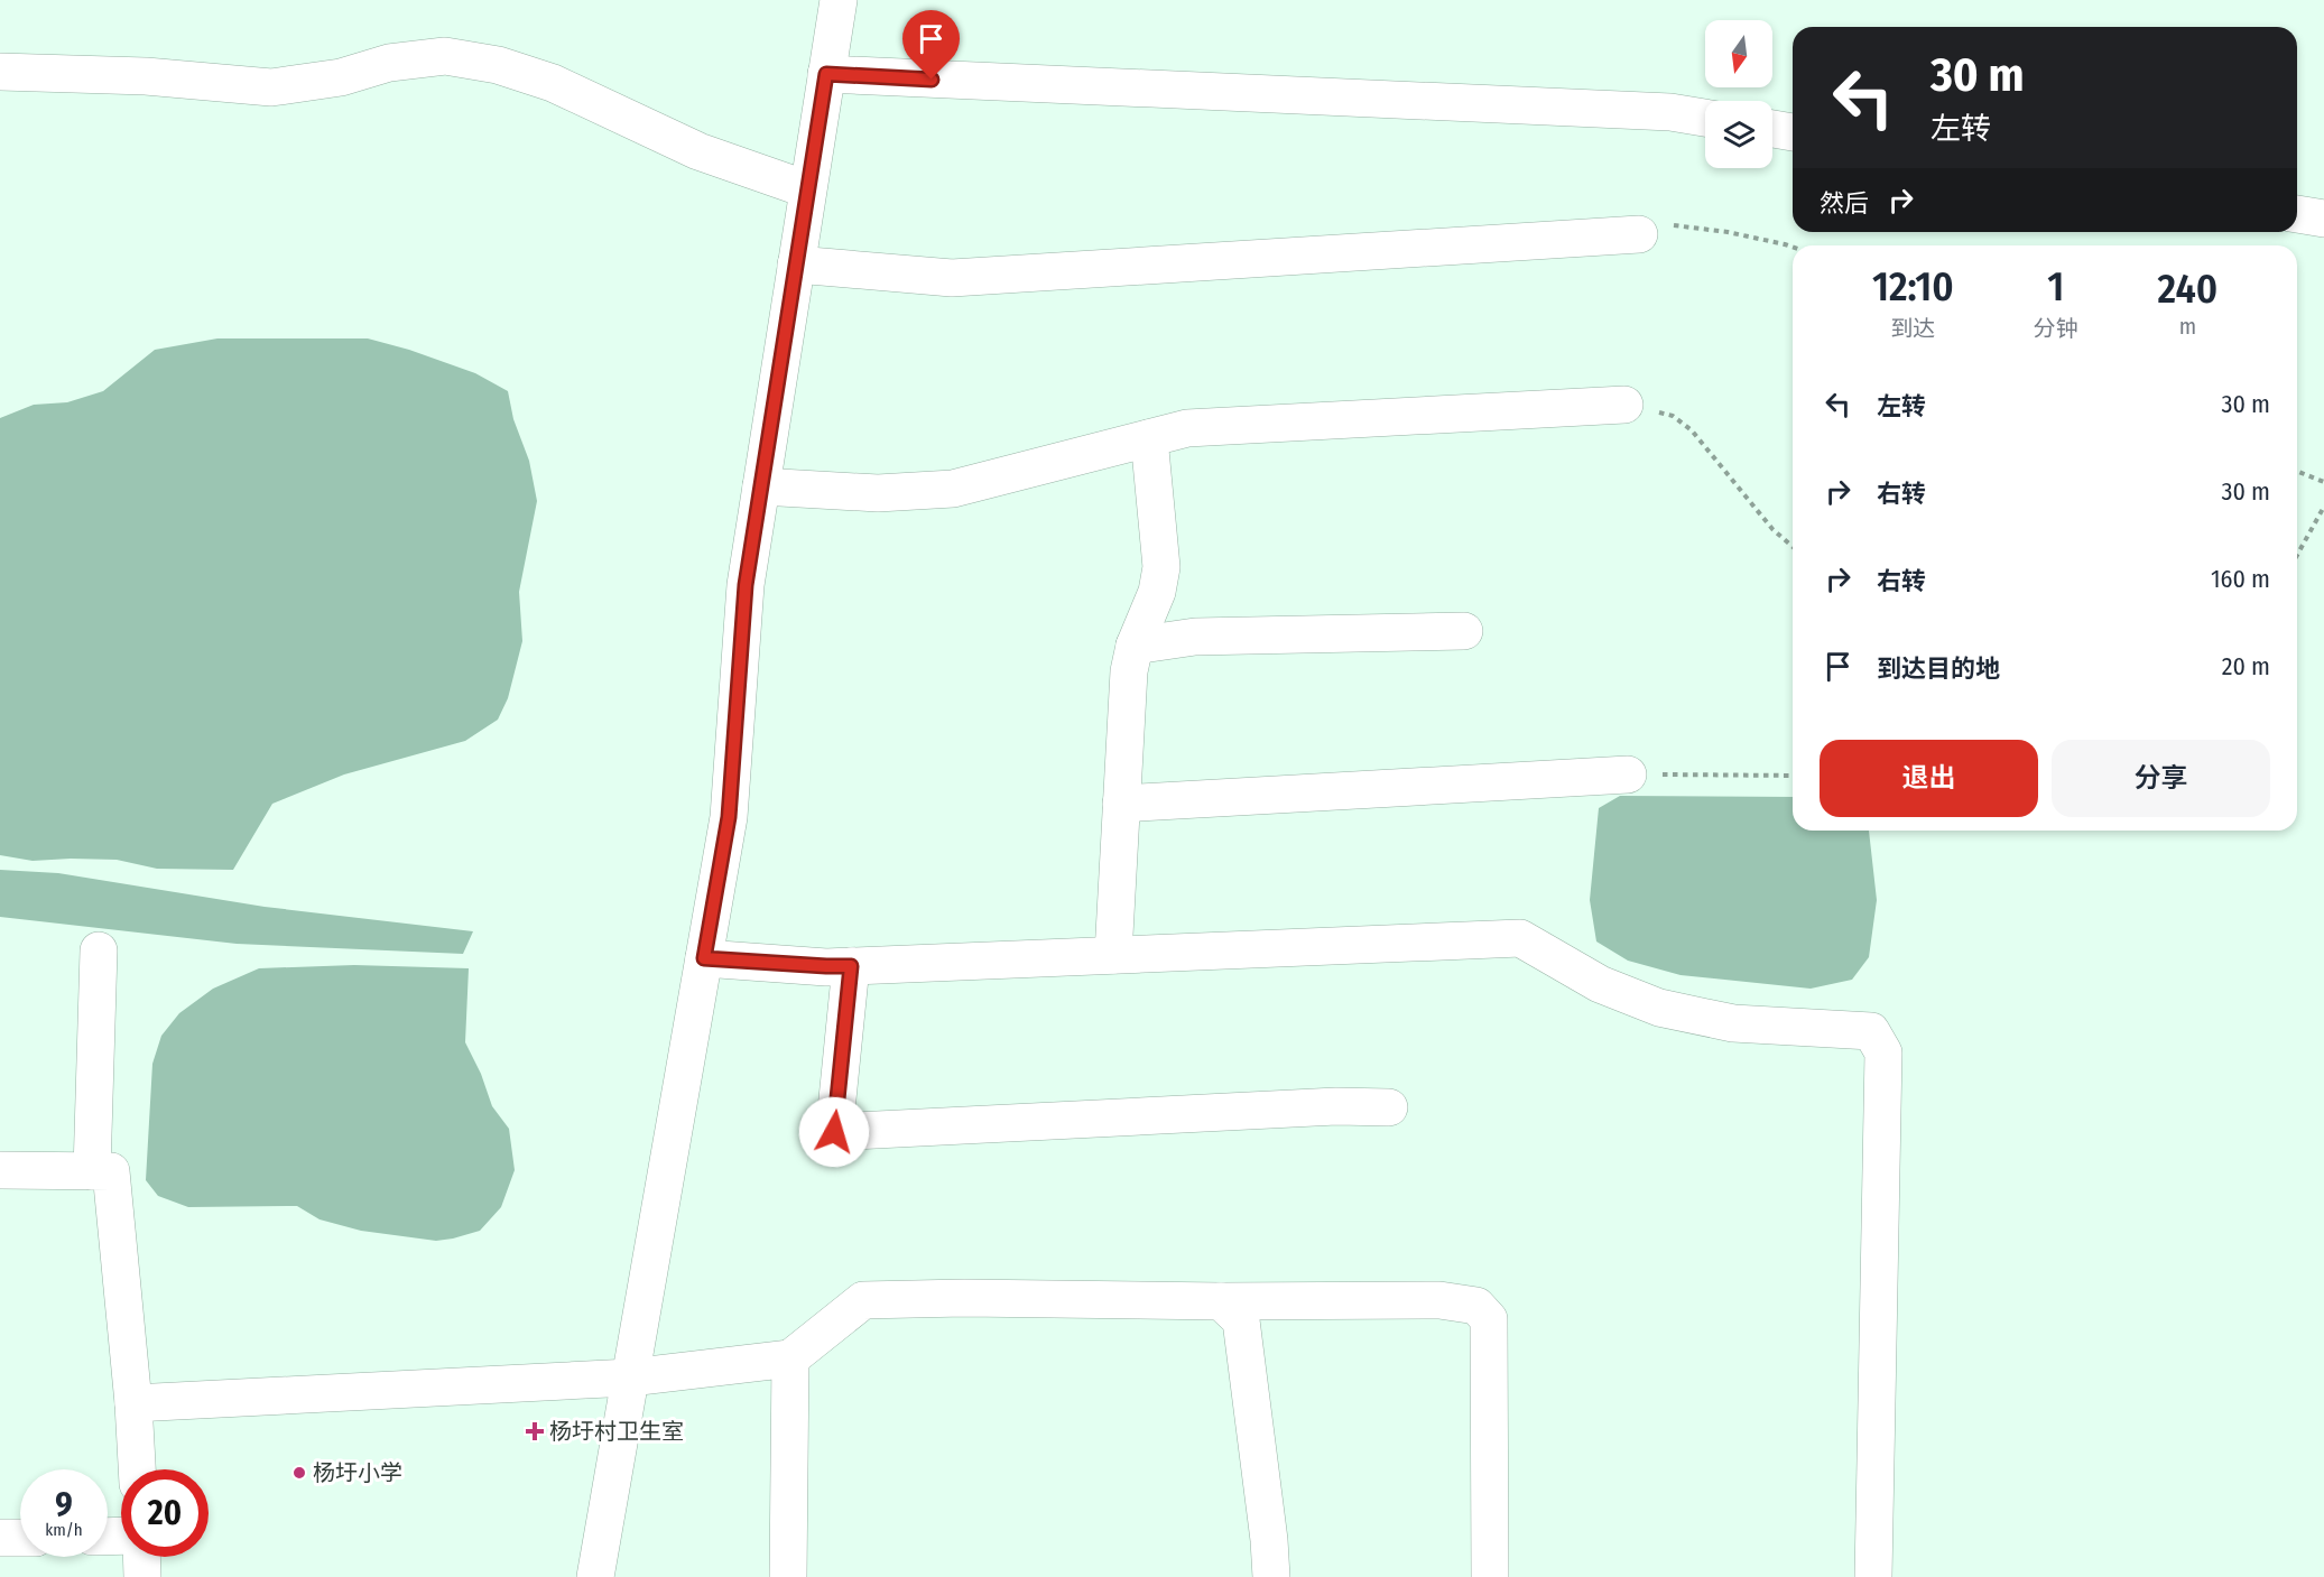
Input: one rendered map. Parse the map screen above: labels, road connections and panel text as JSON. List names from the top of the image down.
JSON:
{
  "places": {
    "health": ["杨圩村卫生室"],
    "other": ["杨圩小学"]
  },
  "north": "bottom",
  "page": {
    "turn": ["30 m", "左转"],
    "then": "然后",
    "eta": [
      "12:10",
      "到达",
      "1",
      "分钟",
      "240",
      "m"
    ],
    "list": [
      {
        "name": "左转",
        "value": "30 m"
      },
      {
        "name": "右转",
        "value": "30 m"
      },
      {
        "name": "右转",
        "value": "160 m"
      },
      {
        "name": "到达目的地",
        "value": "20 m"
      }
    ],
    "buttons": ["退出", "分享"],
    "speed": "9 km/h",
    "limit": "20"
  }
}
